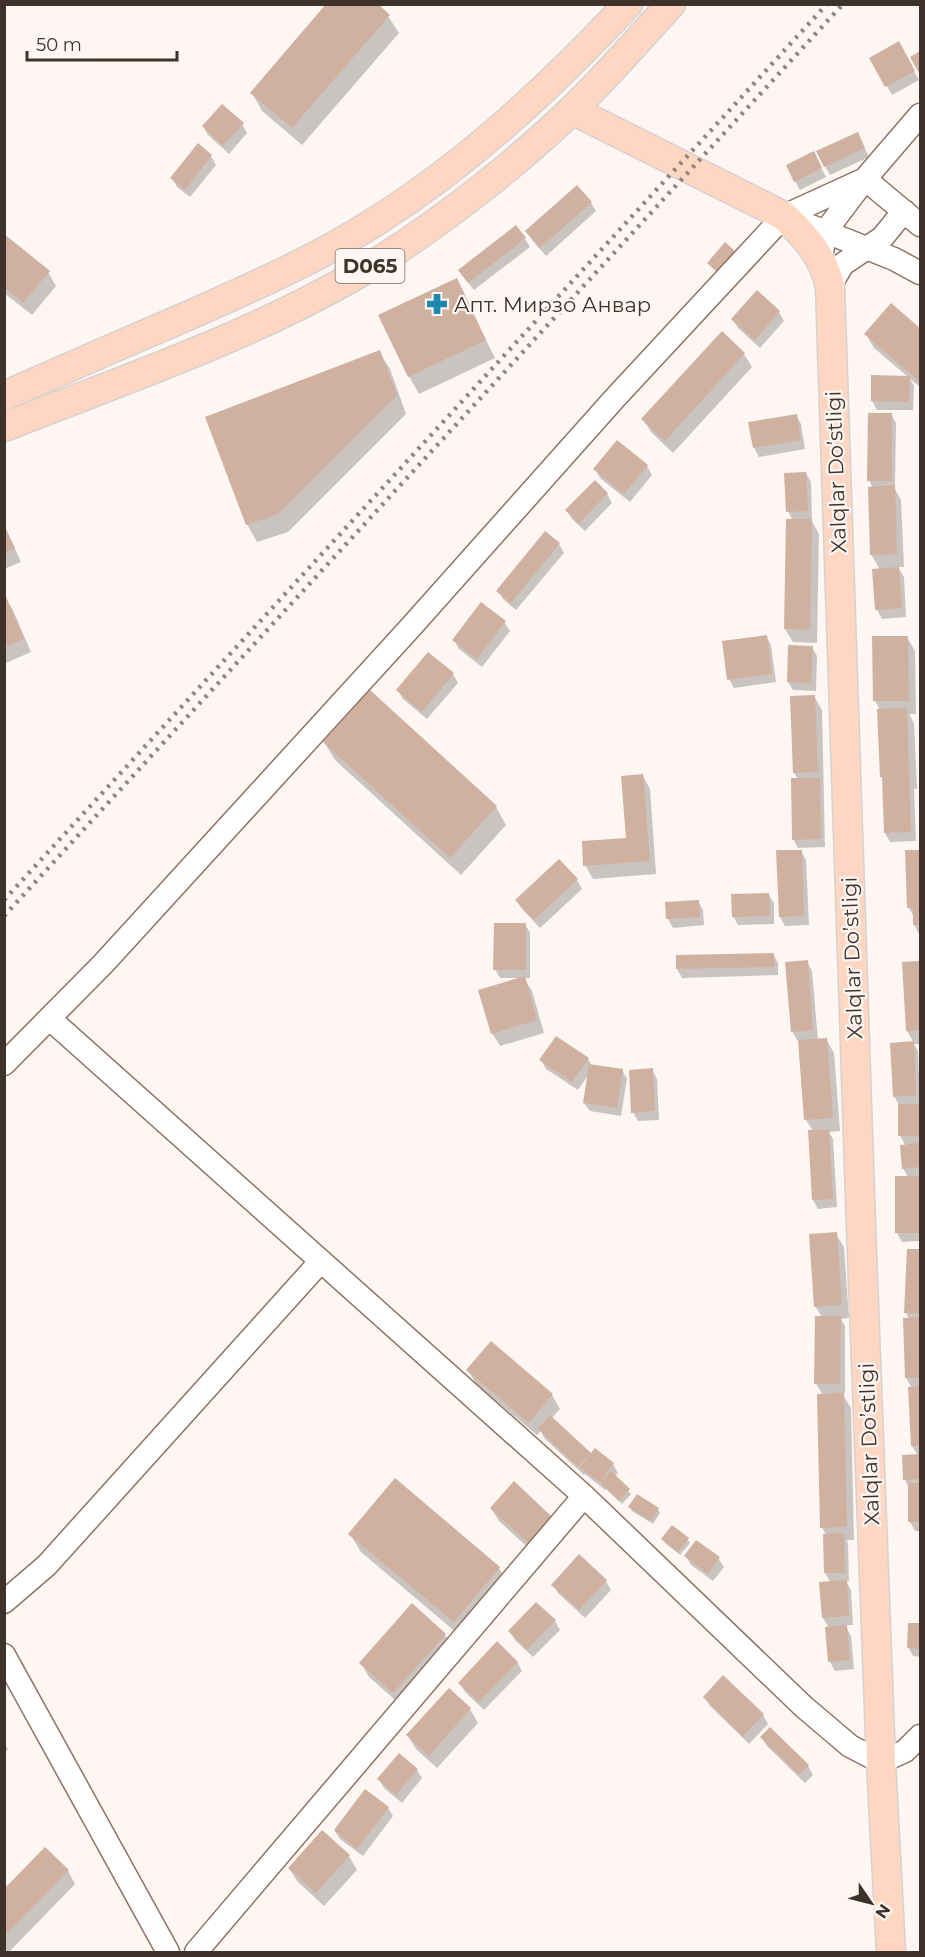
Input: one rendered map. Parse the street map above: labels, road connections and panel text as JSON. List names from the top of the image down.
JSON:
{
  "streets": {
    "main road": ["D065", "Xalqlar Do’stligi"]
  },
  "places": {
    "pharmacy": ["Апт. Мирзо Анвар"]
  },
  "scale_bar": "50 m",
  "north": "bottom right"
}
